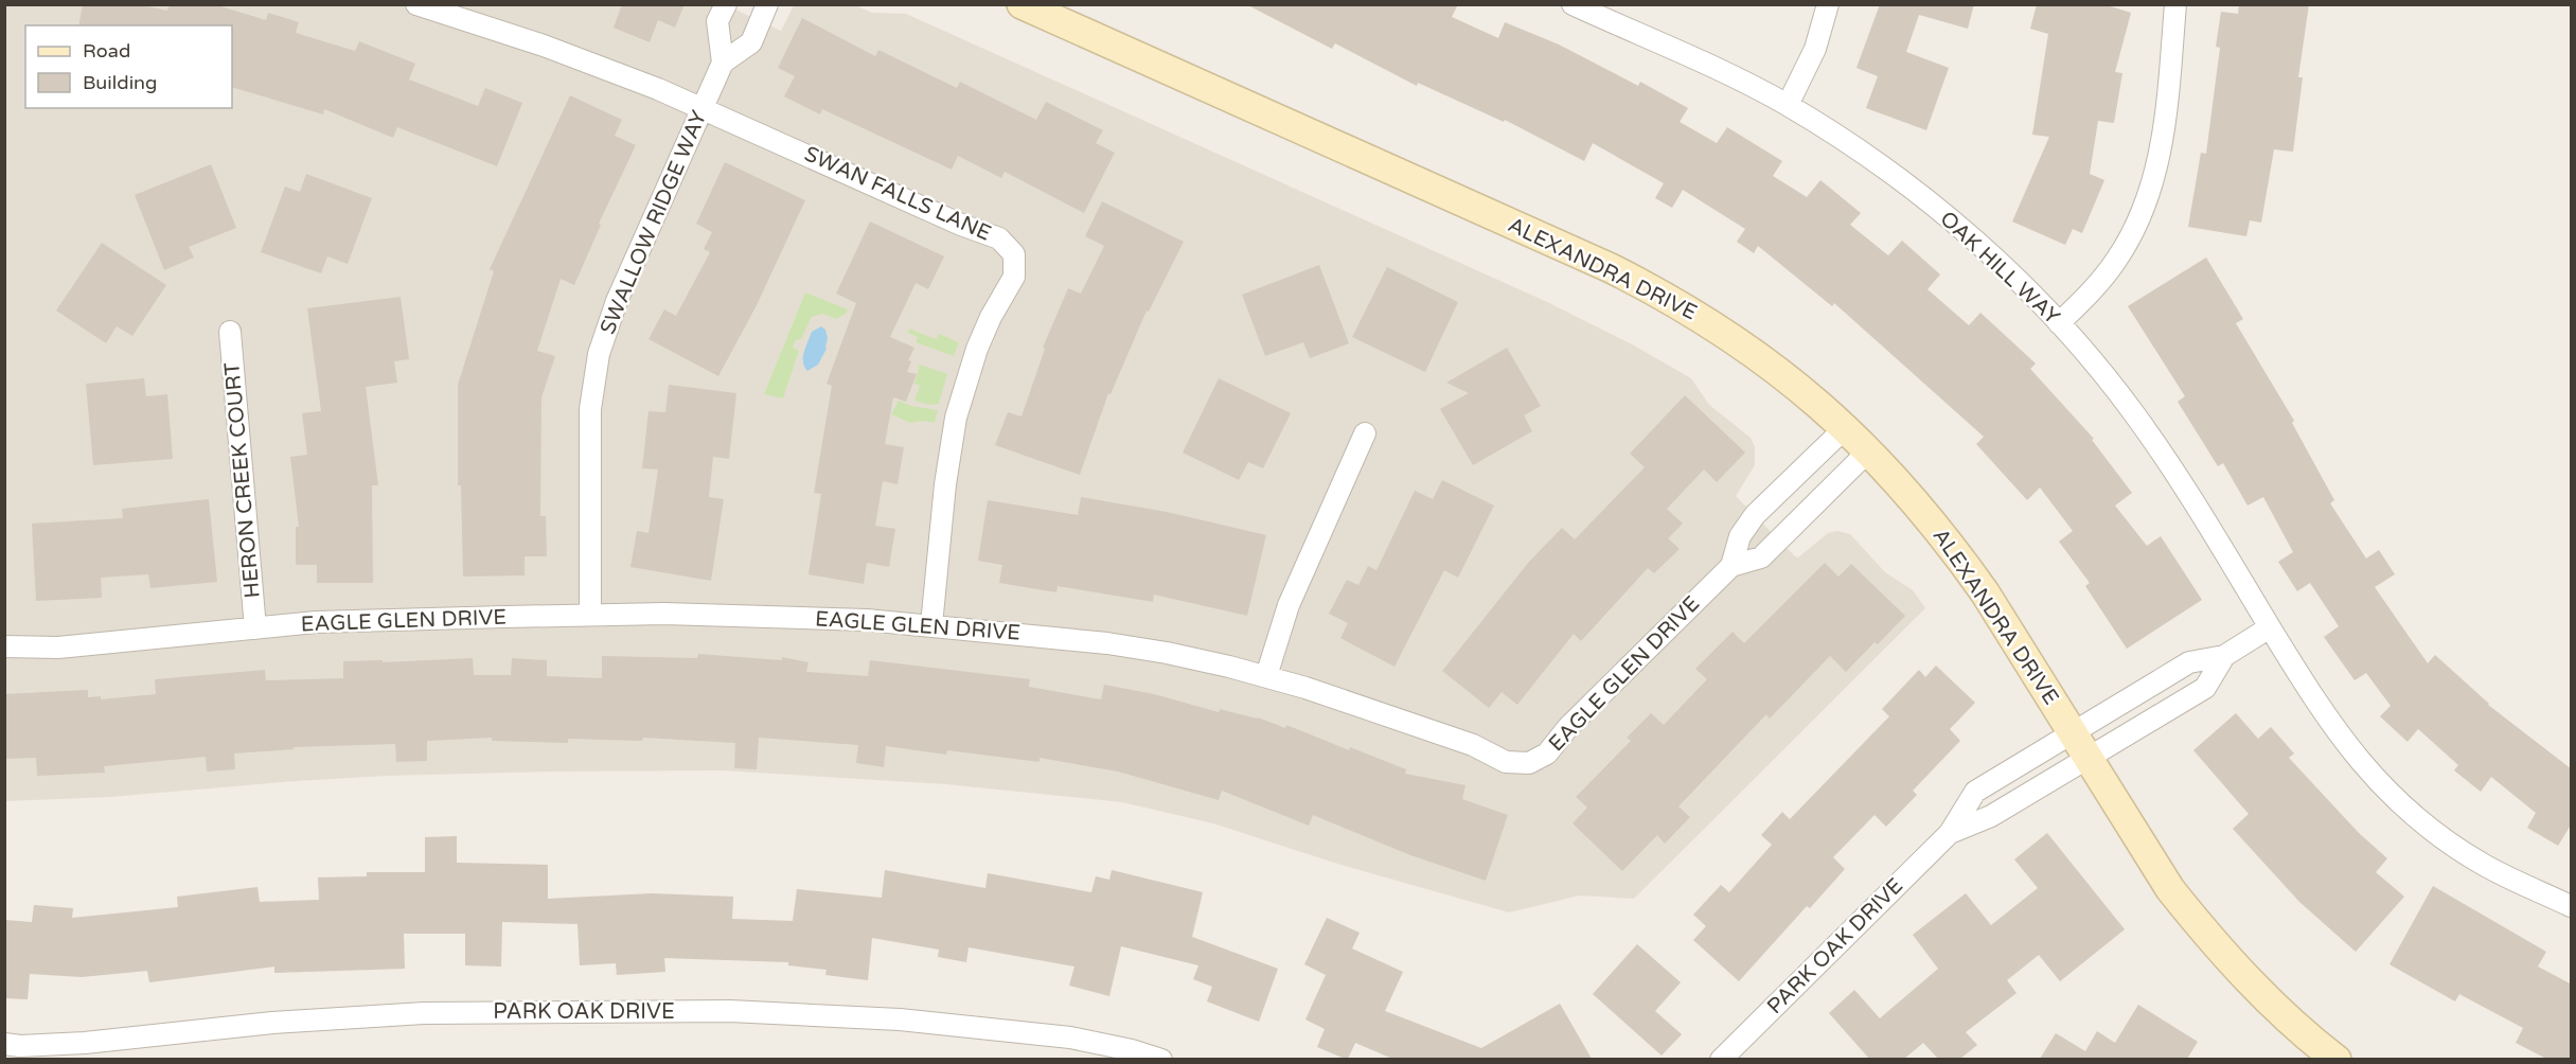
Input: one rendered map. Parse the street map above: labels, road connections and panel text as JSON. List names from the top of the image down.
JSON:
{
  "streets": {
    "street": [
      "SWAN FALLS LANE",
      "SWALLOW RIDGE WAY",
      "OAK HILL WAY",
      "ALEXANDRA DRIVE",
      "HERON CREEK COURT",
      "EAGLE GLEN DRIVE",
      "PARK OAK DRIVE"
    ]
  },
  "crossings": [
    ["SWAN FALLS LANE", "SWALLOW RIDGE WAY"],
    ["SWAN FALLS LANE", "EAGLE GLEN DRIVE"],
    ["SWALLOW RIDGE WAY", "EAGLE GLEN DRIVE"],
    ["ALEXANDRA DRIVE", "EAGLE GLEN DRIVE"],
    ["ALEXANDRA DRIVE", "PARK OAK DRIVE"],
    ["HERON CREEK COURT", "EAGLE GLEN DRIVE"]
  ],
  "legend": ["Road", "Building"]
}
